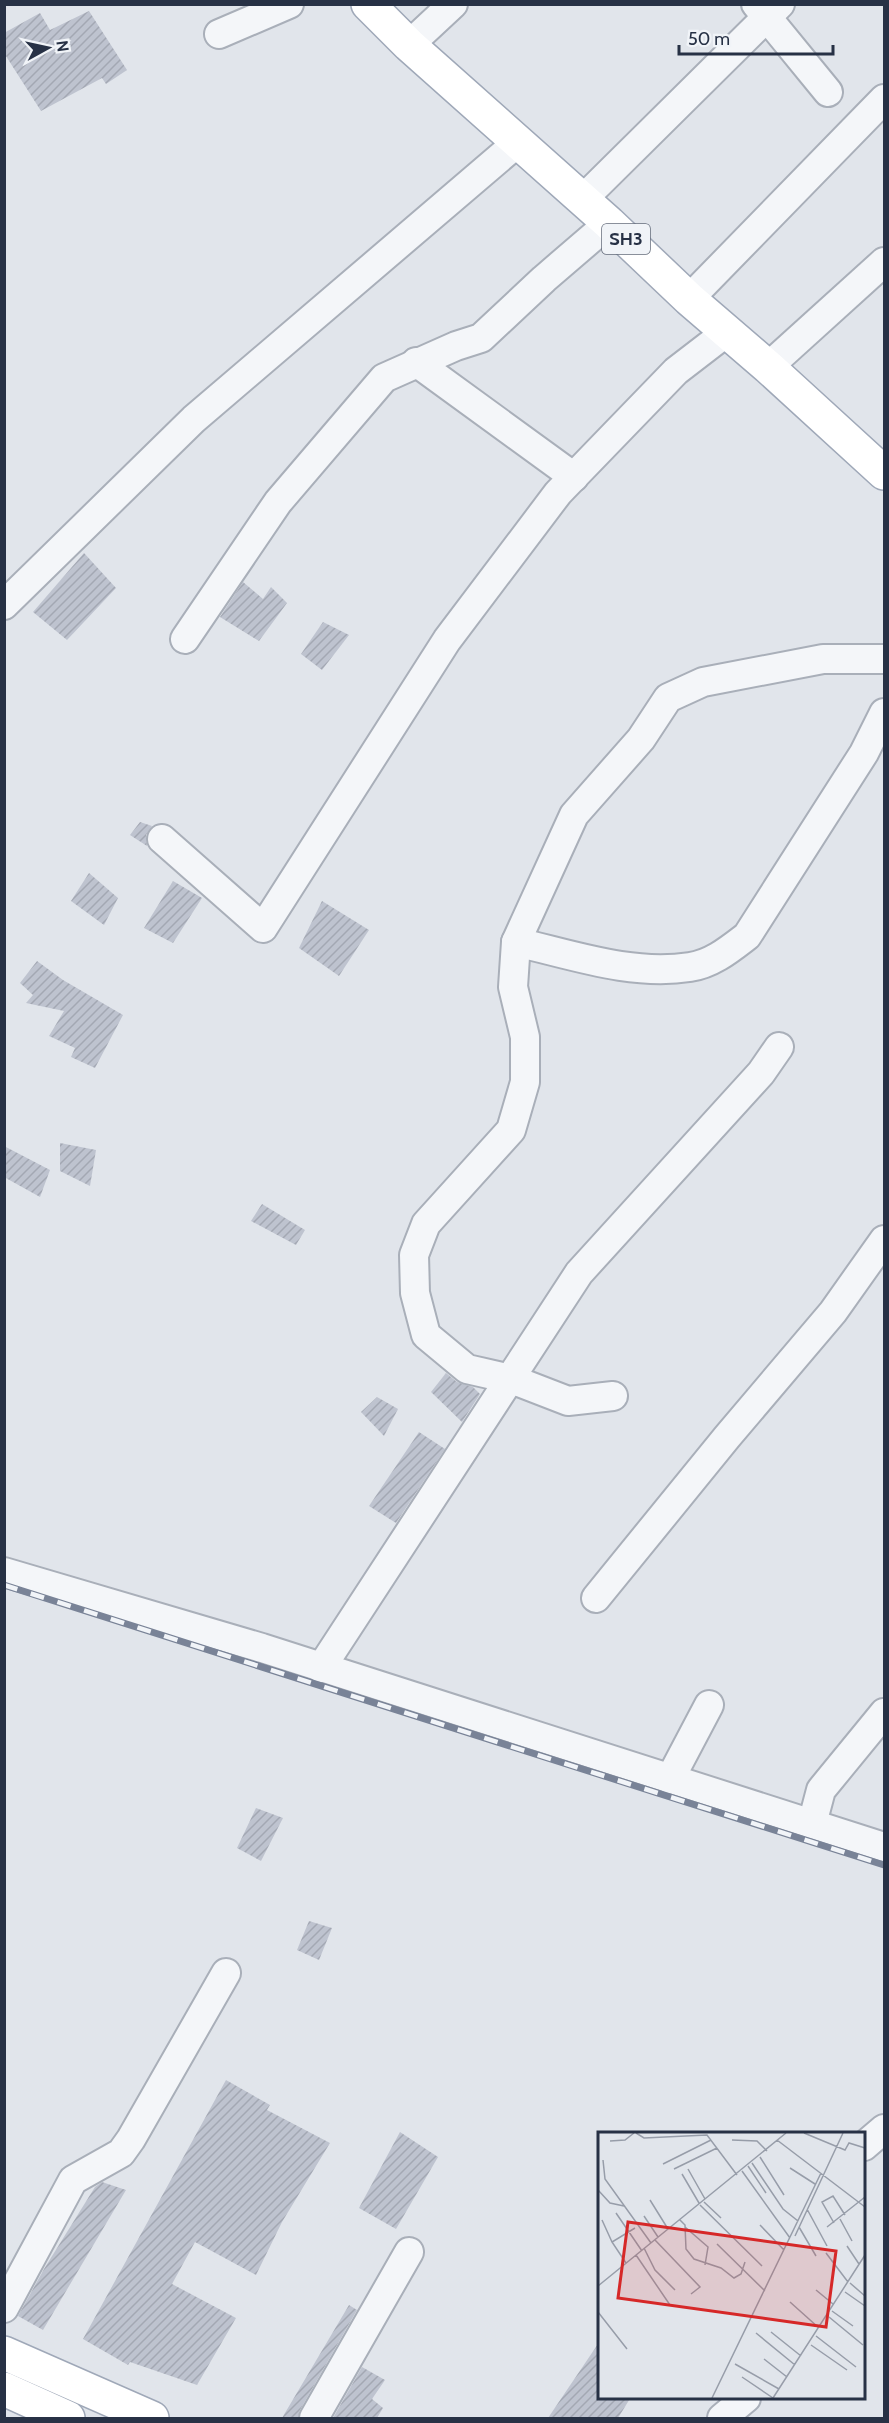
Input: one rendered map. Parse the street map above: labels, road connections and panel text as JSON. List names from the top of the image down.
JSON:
{
  "streets": {
    "main road": ["SH3"]
  },
  "scale_bar": "50 m",
  "north": "right"
}
